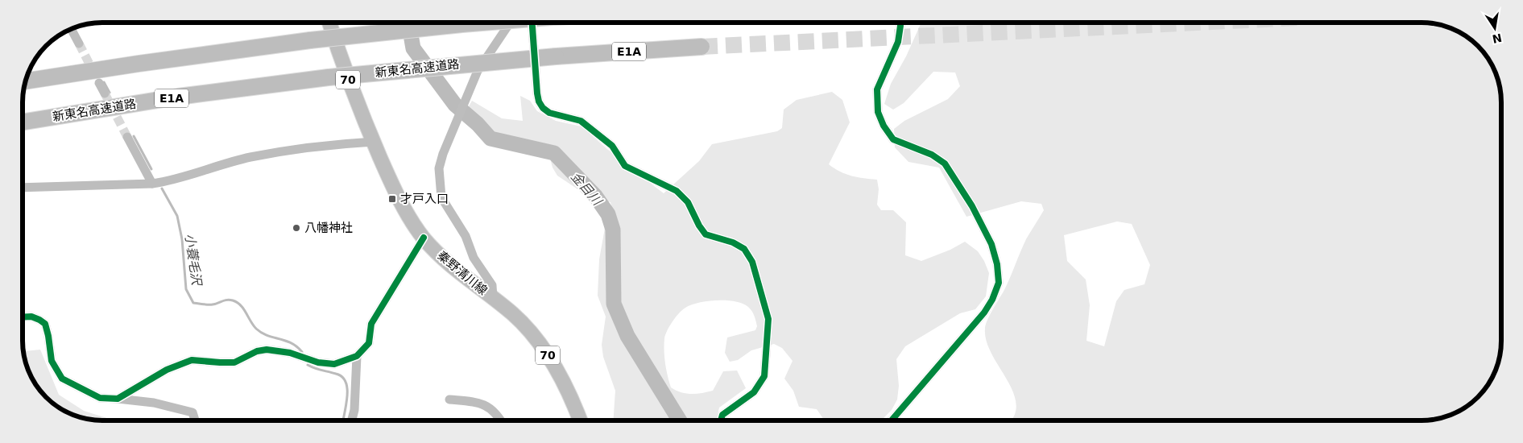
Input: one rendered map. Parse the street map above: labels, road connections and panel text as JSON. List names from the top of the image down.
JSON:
{
  "streets": {
    "highway": ["E1A", "新東名高速道路"],
    "main road": ["70", "秦野清川線"]
  },
  "water": ["金目川", "小蓑毛沢"],
  "places": {
    "transit": ["才戸入口"],
    "other": ["八幡神社"]
  },
  "north": "bottom"
}
